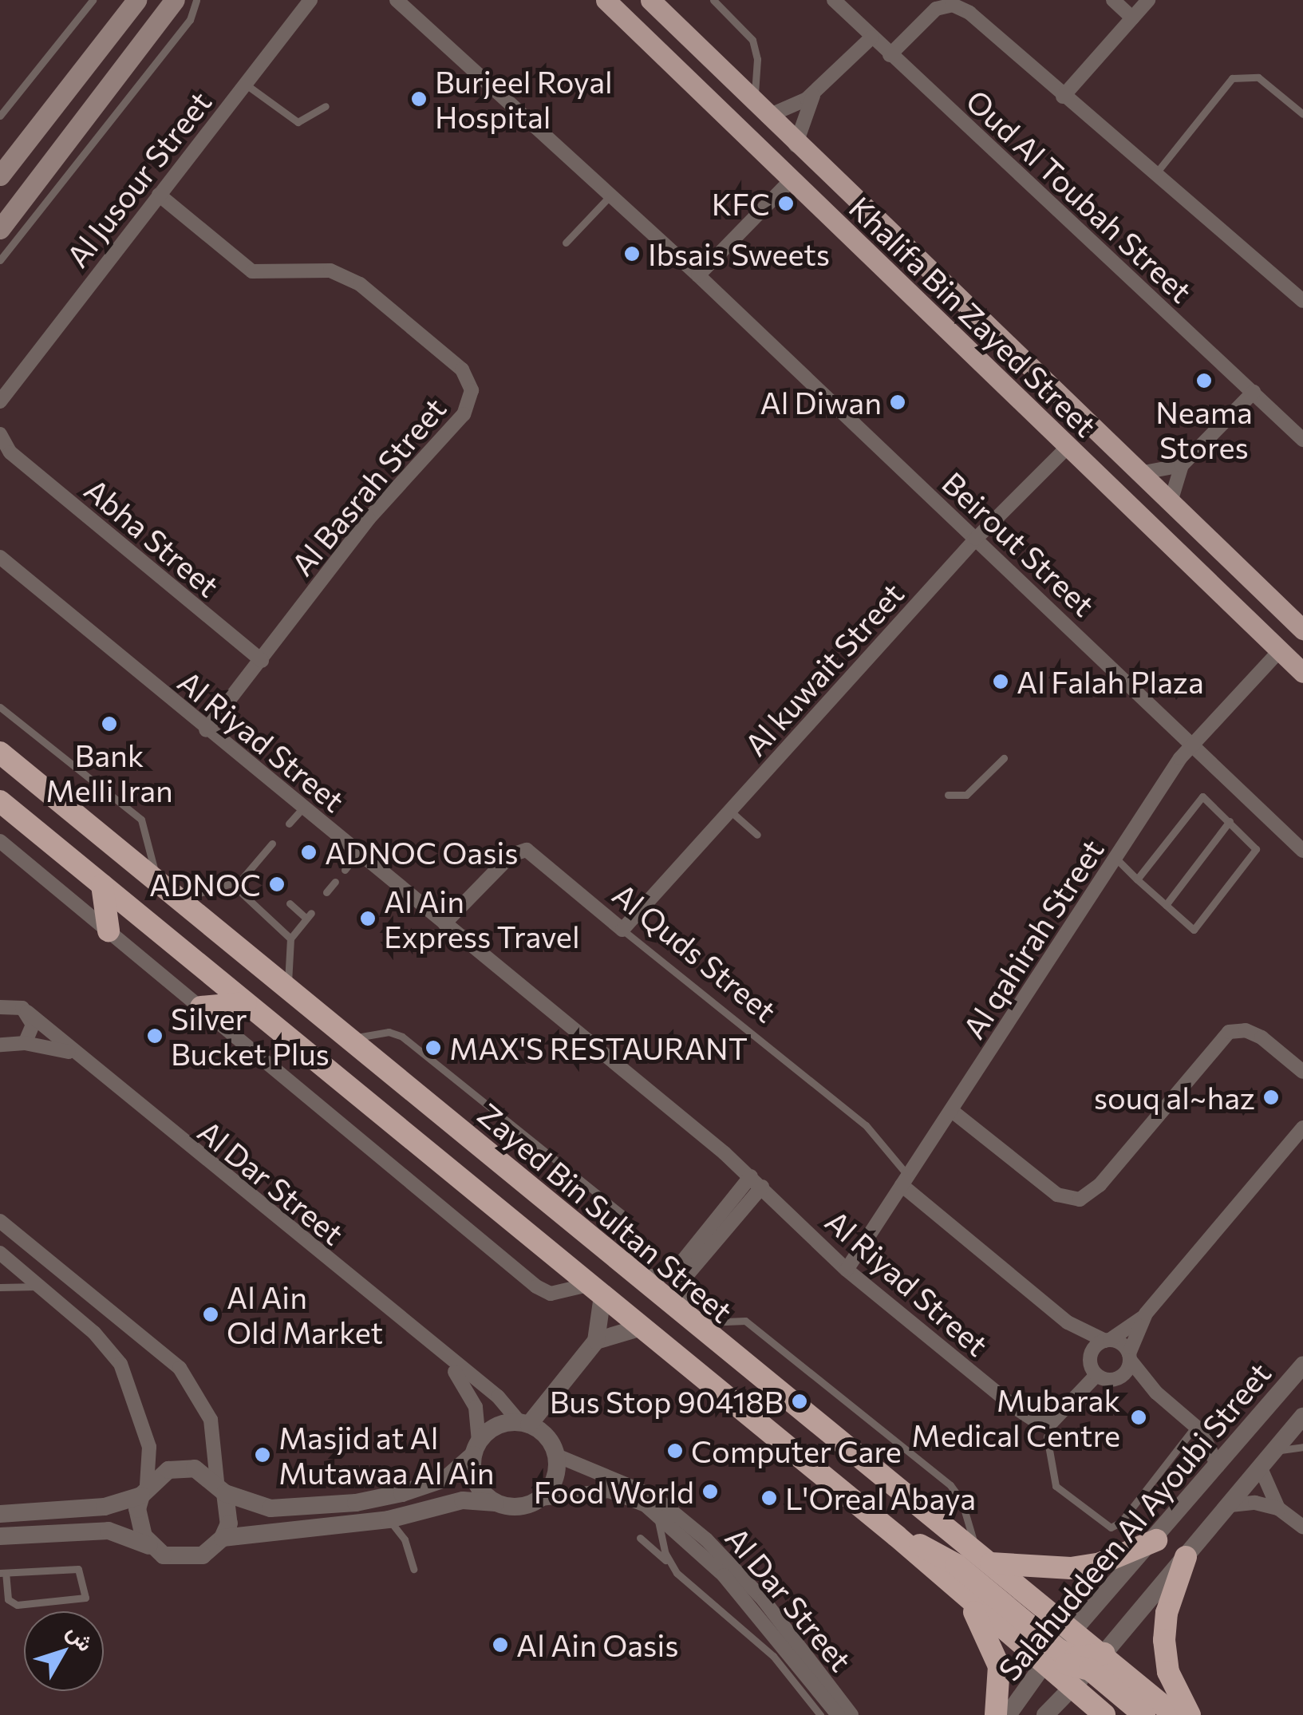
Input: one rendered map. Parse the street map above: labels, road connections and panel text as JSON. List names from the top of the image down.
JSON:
{
  "streets": {
    "highway": ["Zayed Bin Sultan Street"],
    "main road": ["Khalifa Bin Zayed Street"],
    "street": [
      "Al Jusour Street",
      "Oud Al Toubah Street",
      "Al Basrah Street",
      "Abha Street",
      "Beirout Street",
      "Al kuwait Street",
      "Al Riyad Street",
      "Al qahirah Street",
      "Al Quds Street",
      "Al Dar Street",
      "Salahuddeen Al Ayoubi Street"
    ]
  },
  "crossings": [
    ["Al Jusour Street", "Al Basrah Street"],
    ["Khalifa Bin Zayed Street", "Al kuwait Street"],
    ["Khalifa Bin Zayed Street", "Al qahirah Street"],
    ["Al Basrah Street", "Abha Street"],
    ["Al Basrah Street", "Al Riyad Street"],
    ["Beirout Street", "Al kuwait Street"],
    ["Beirout Street", "Al qahirah Street"],
    ["Al kuwait Street", "Al Quds Street"],
    ["Al Riyad Street", "Al qahirah Street"],
    ["Al Riyad Street", "Al Quds Street"],
    ["Al qahirah Street", "Al Quds Street"],
    ["Zayed Bin Sultan Street", "Salahuddeen Al Ayoubi Street"]
  ],
  "places": [
    "Burjeel Royal Hospital",
    "KFC",
    "Ibsais Sweets",
    "Neama Stores",
    "Al Diwan",
    "Al Falah Plaza",
    "Bank Melli Iran",
    "ADNOC Oasis",
    "ADNOC",
    "Al Ain Express Travel",
    "Silver Bucket Plus",
    "MAX'S RESTAURANT",
    "souq al~haz",
    "Al Ain Old Market",
    "Bus Stop 90418B",
    "Mubarak Medical Centre",
    "Computer Care",
    "Masjid at Al Mutawaa Al Ain",
    "Food World",
    "L'Oreal Abaya",
    "Al Ain Oasis"
  ],
  "north": "top right"
}
